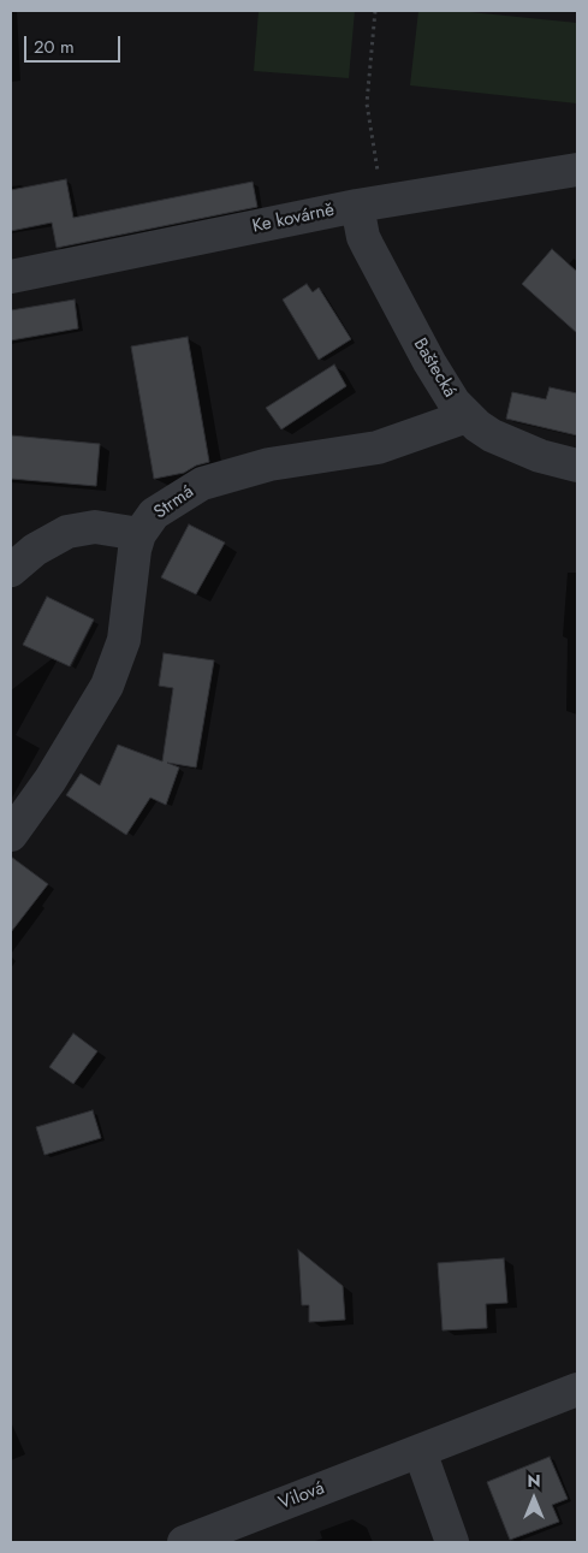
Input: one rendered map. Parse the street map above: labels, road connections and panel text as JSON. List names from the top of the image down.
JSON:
{
  "streets": {
    "street": [
      "Ke kovárně",
      "Baštecká",
      "Strmá",
      "Vilová"
    ]
  },
  "crossings": [
    ["Ke kovárně", "Baštecká"],
    ["Baštecká", "Strmá"]
  ],
  "scale_bar": "20 m",
  "north": "top"
}
